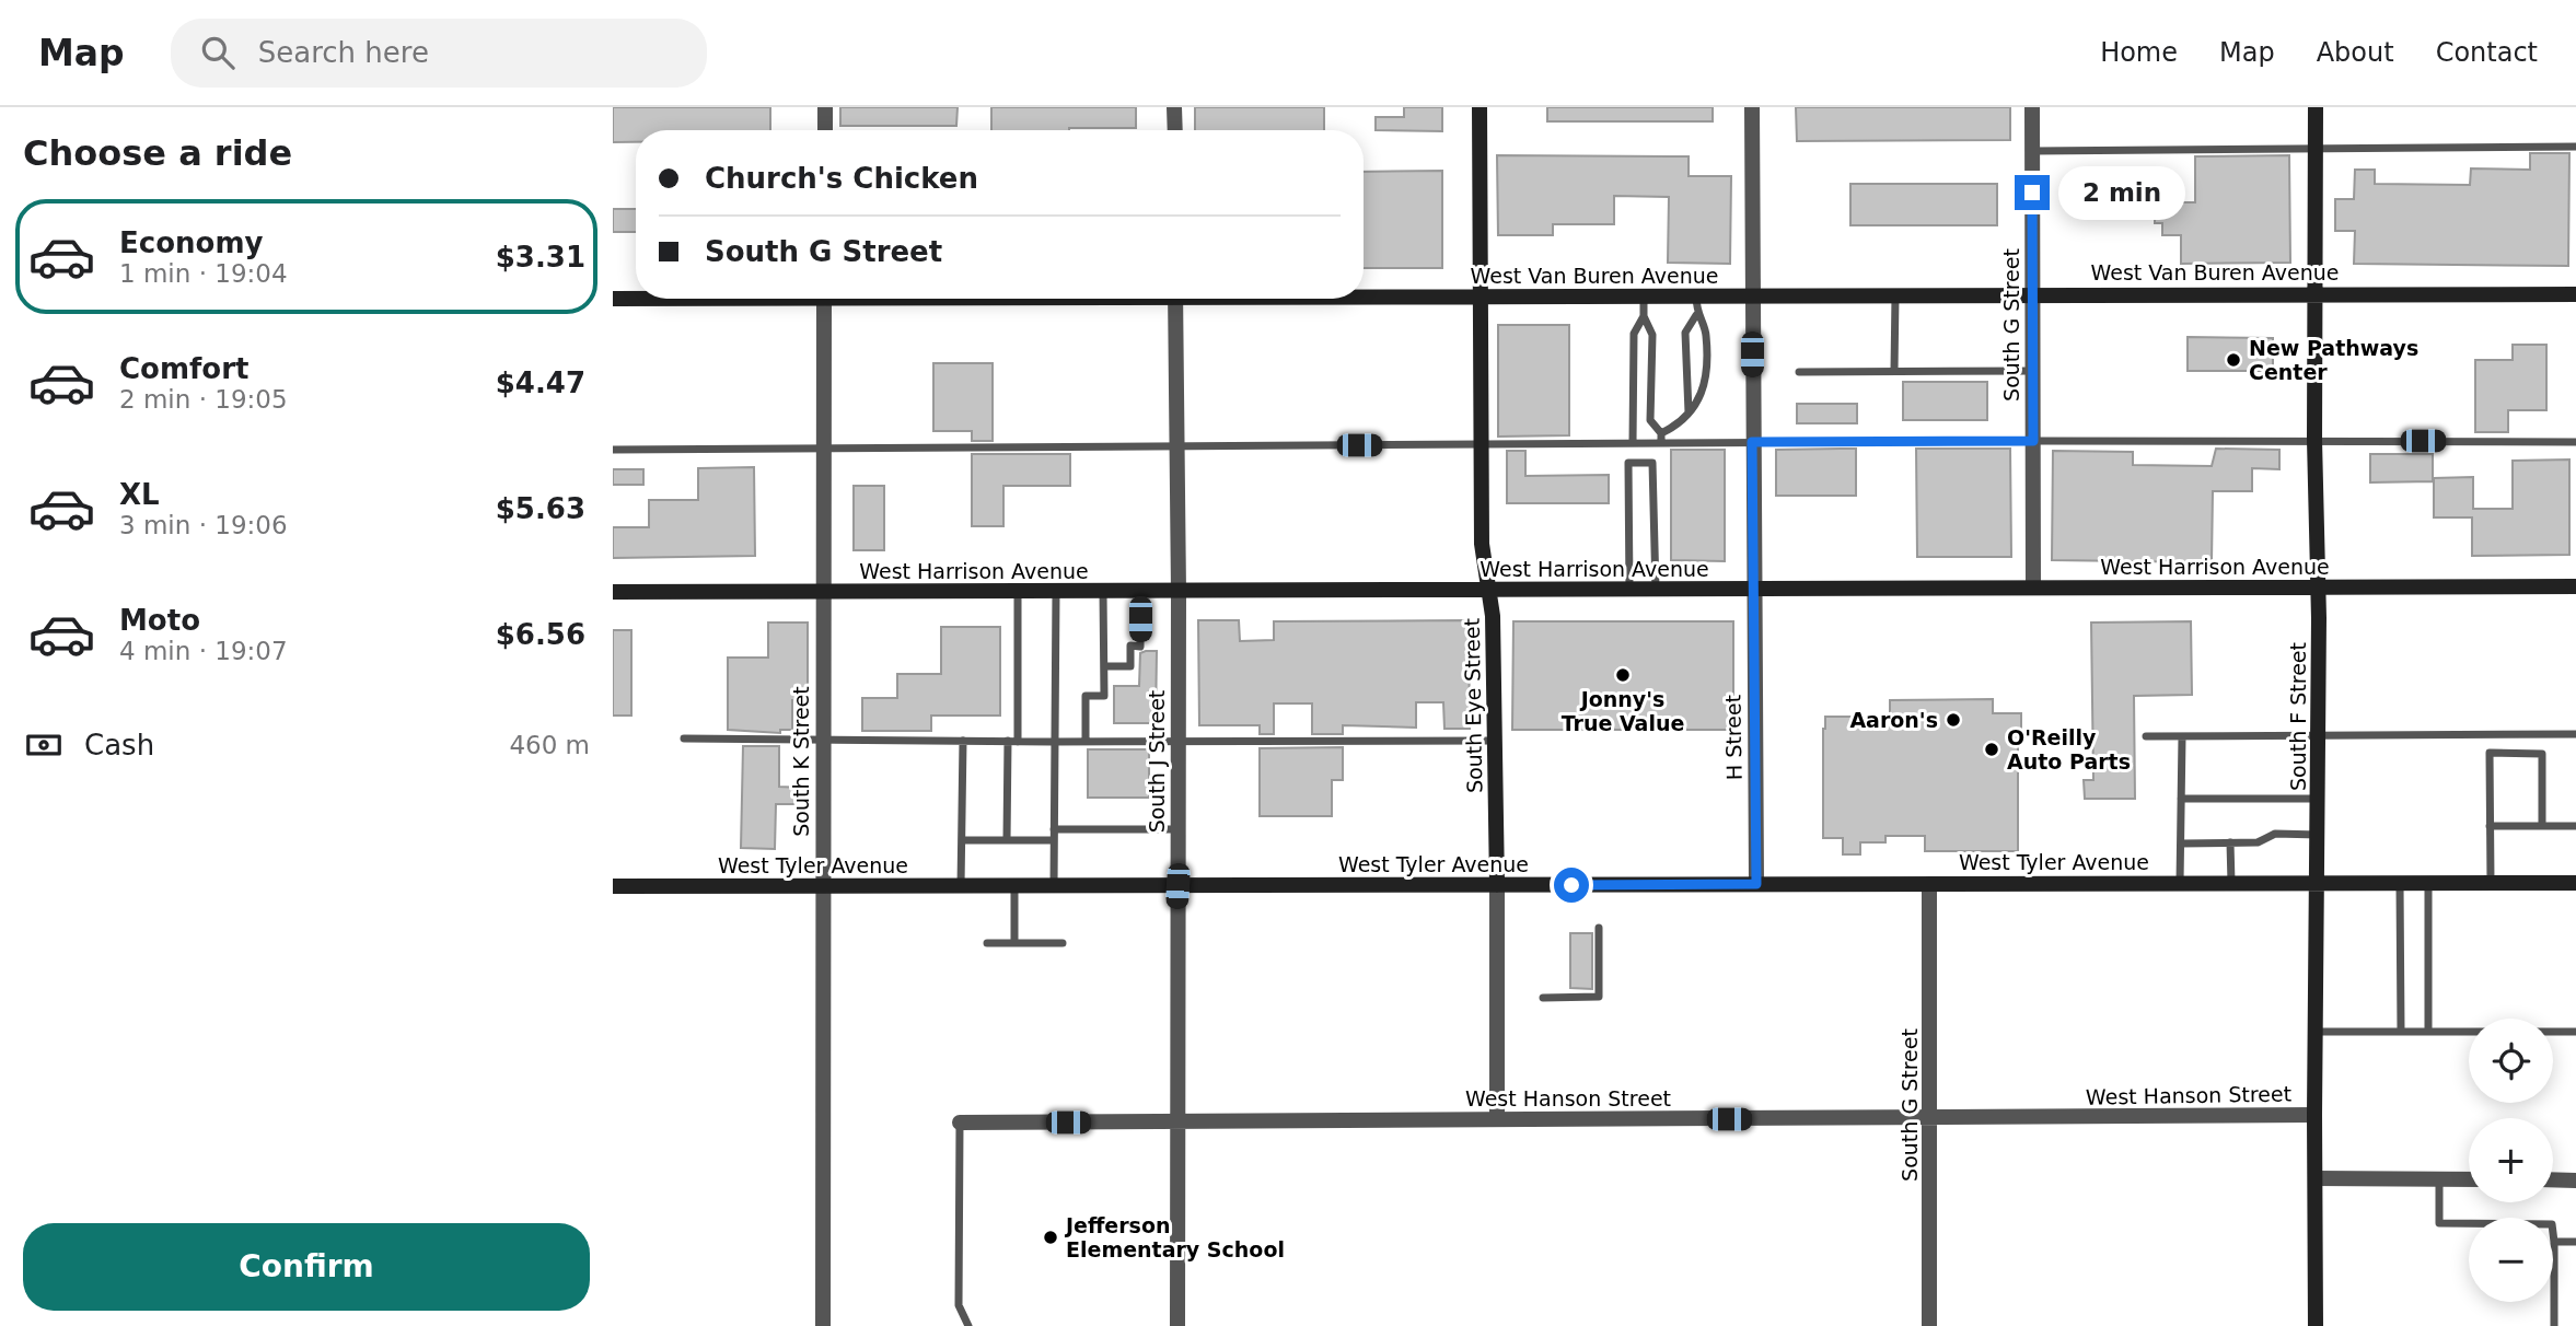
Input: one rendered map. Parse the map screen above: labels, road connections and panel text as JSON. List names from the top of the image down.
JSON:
{
  "streets": {
    "street": [
      "West Van Buren Avenue",
      "South G Street",
      "West Harrison Avenue",
      "South Eye Street",
      "South F Street",
      "H Street",
      "South K Street",
      "South J Street",
      "West Tyler Avenue",
      "West Hanson Street"
    ]
  },
  "crossings": [
    ["West Van Buren Avenue", "South G Street"],
    ["West Van Buren Avenue", "South Eye Street"],
    ["West Van Buren Avenue", "South F Street"],
    ["West Van Buren Avenue", "H Street"],
    ["South G Street", "West Harrison Avenue"],
    ["South G Street", "West Tyler Avenue"],
    ["South G Street", "West Hanson Street"],
    ["West Harrison Avenue", "South Eye Street"],
    ["West Harrison Avenue", "South F Street"],
    ["West Harrison Avenue", "H Street"],
    ["West Harrison Avenue", "South K Street"],
    ["West Harrison Avenue", "South J Street"],
    ["South Eye Street", "West Tyler Avenue"],
    ["South Eye Street", "West Hanson Street"],
    ["South F Street", "West Tyler Avenue"],
    ["South F Street", "West Hanson Street"],
    ["H Street", "West Tyler Avenue"],
    ["South K Street", "West Tyler Avenue"],
    ["South J Street", "West Tyler Avenue"],
    ["South J Street", "West Hanson Street"]
  ],
  "places": [
    "New Pathways Center",
    "Jonny's True Value",
    "Aaron's",
    "O'Reilly Auto Parts",
    "Jefferson Elementary School"
  ],
  "page": {
    "header": "Map",
    "search": "Search here",
    "nav": [
      "Home",
      "Map",
      "About",
      "Contact"
    ],
    "heading": "Choose a ride",
    "banner": ["Church's Chicken", "South G Street"],
    "bubble": "2 min",
    "list": [
      {
        "name": "Economy",
        "note": "1 min · 19:04",
        "value": "$3.31"
      },
      {
        "name": "Comfort",
        "note": "2 min · 19:05",
        "value": "$4.47"
      },
      {
        "name": "XL",
        "note": "3 min · 19:06",
        "value": "$5.63"
      },
      {
        "name": "Moto",
        "note": "4 min · 19:07",
        "value": "$6.56"
      }
    ],
    "pay": ["Cash", "460 m"],
    "map_buttons": ["+", "−"],
    "buttons": "Confirm"
  }
}
